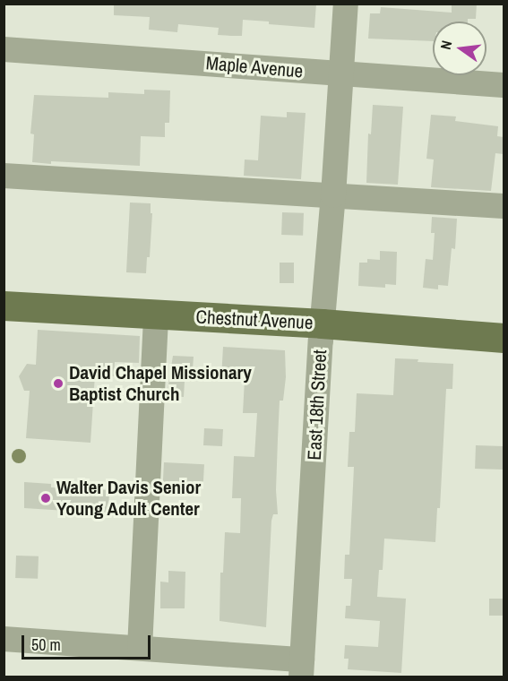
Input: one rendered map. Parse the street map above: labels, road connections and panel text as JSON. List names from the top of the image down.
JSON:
{
  "streets": {
    "main road": ["Chestnut Avenue"],
    "street": ["Maple Avenue", "East 18th Street"]
  },
  "crossings": [
    ["Maple Avenue", "East 18th Street"],
    ["Chestnut Avenue", "East 18th Street"]
  ],
  "places": ["David Chapel Missionary Baptist Church", "Walter Davis Senior Young Adult Center"],
  "scale_bar": "50 m",
  "north": "left"
}
